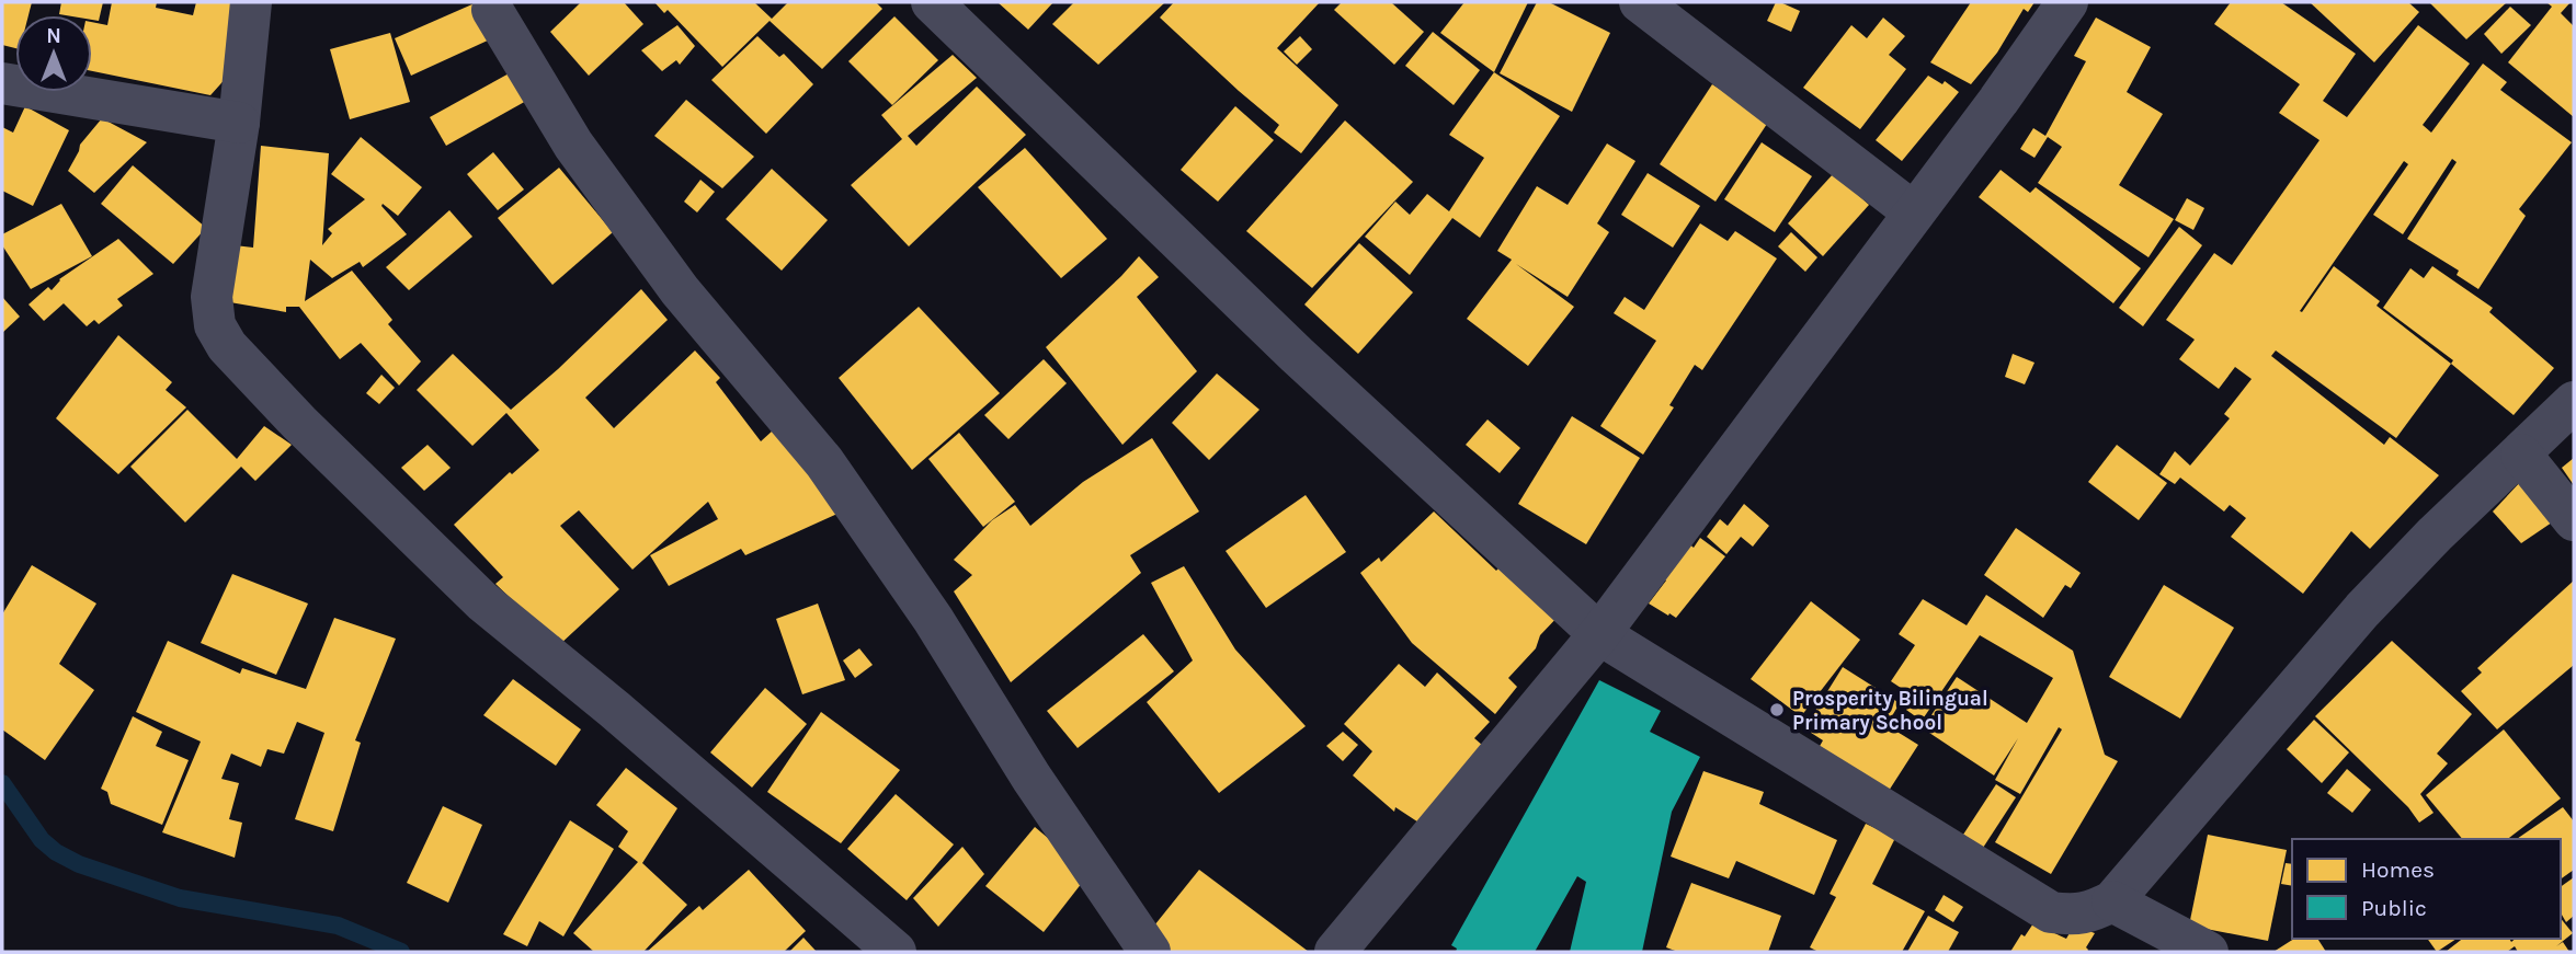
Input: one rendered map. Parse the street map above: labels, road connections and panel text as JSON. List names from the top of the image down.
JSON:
{
  "places": ["Prosperity Bilingual Primary School"],
  "legend": ["Homes", "Public"],
  "north": "top"
}
